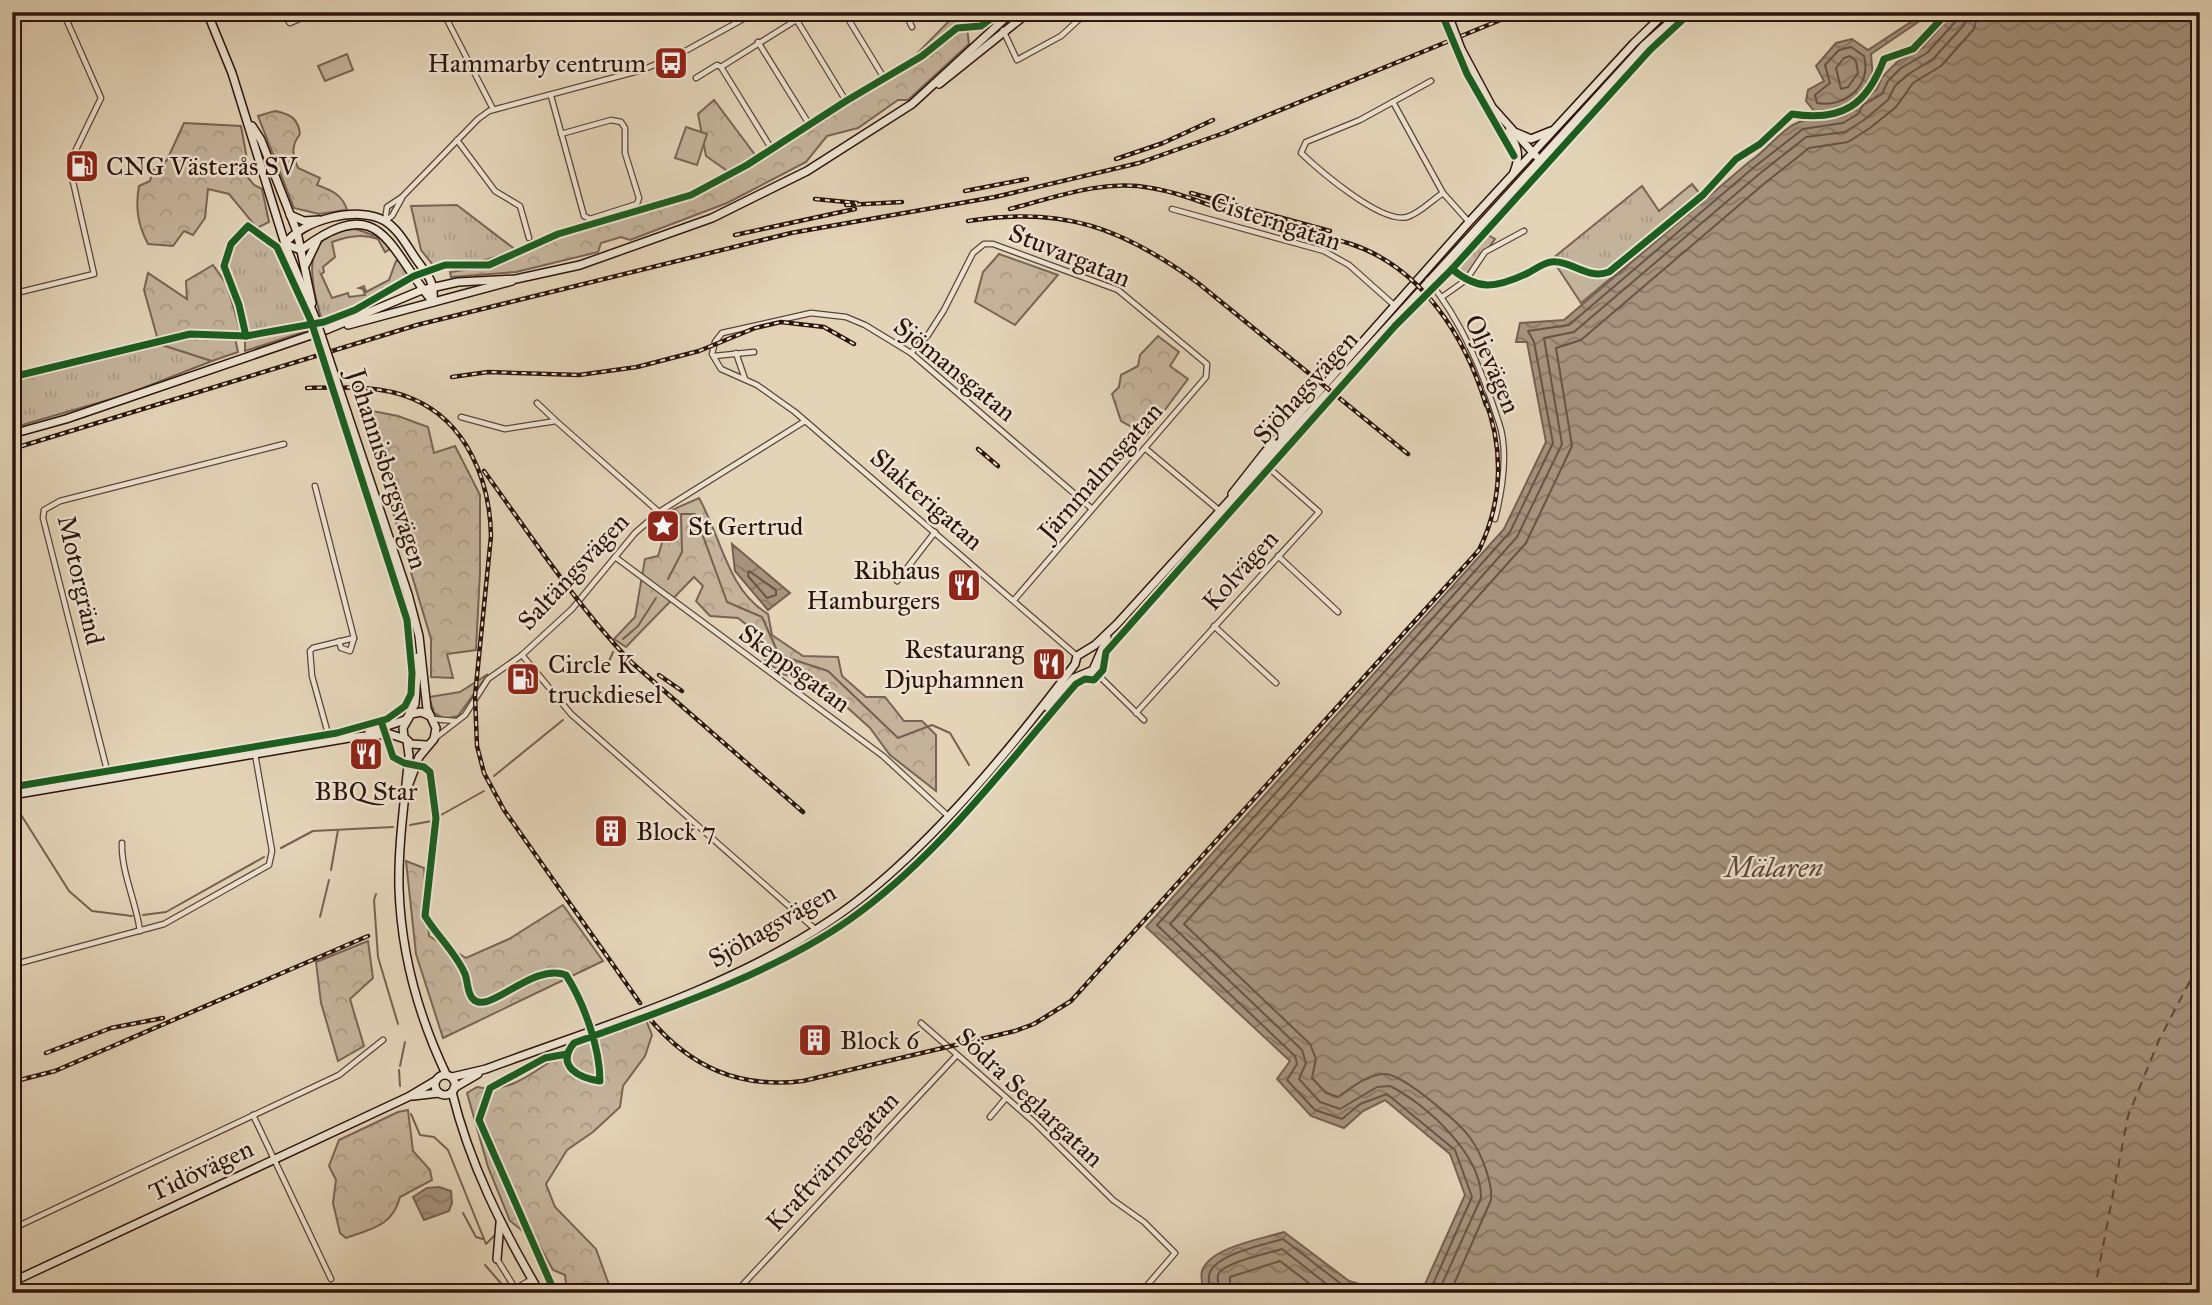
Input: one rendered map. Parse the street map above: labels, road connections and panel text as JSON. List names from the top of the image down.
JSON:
{
  "streets": {
    "main road": ["Sjöhagsvägen", "Johannisbergsvägen", "Tidövägen"],
    "street": [
      "Cisterngatan",
      "Stuvargatan",
      "Oljevägen",
      "Sjömansgatan",
      "Järnmalmsgatan",
      "Slakterigatan",
      "Kolvägen",
      "Saltängsvägen",
      "Motorgränd",
      "Skeppsgatan",
      "Södra Seglargatan",
      "Kraftvärmegatan"
    ]
  },
  "crossings": [
    ["Cisterngatan", "Sjöhagsvägen"],
    ["Stuvargatan", "Sjömansgatan"],
    ["Stuvargatan", "Järnmalmsgatan"],
    ["Oljevägen", "Sjöhagsvägen"],
    ["Sjömansgatan", "Järnmalmsgatan"],
    ["Sjömansgatan", "Slakterigatan"],
    ["Sjöhagsvägen", "Slakterigatan"],
    ["Sjöhagsvägen", "Kolvägen"],
    ["Sjöhagsvägen", "Skeppsgatan"],
    ["Sjöhagsvägen", "Tidövägen"],
    ["Johannisbergsvägen", "Saltängsvägen"],
    ["Järnmalmsgatan", "Slakterigatan"],
    ["Slakterigatan", "Saltängsvägen"],
    ["Saltängsvägen", "Skeppsgatan"],
    ["Södra Seglargatan", "Kraftvärmegatan"]
  ],
  "water": ["Mälaren"],
  "places": {
    "bus stop": ["Hammarby centrum"],
    "fuel station": ["CNG Västerås SV", "Circle K truckdiesel"],
    "place": ["St Gertrud"],
    "restaurant": ["Ribhaus Hamburgers", "Restaurang Djuphamnen", "BBQ Star"],
    "building": ["Block 7", "Block 6"]
  }
}
